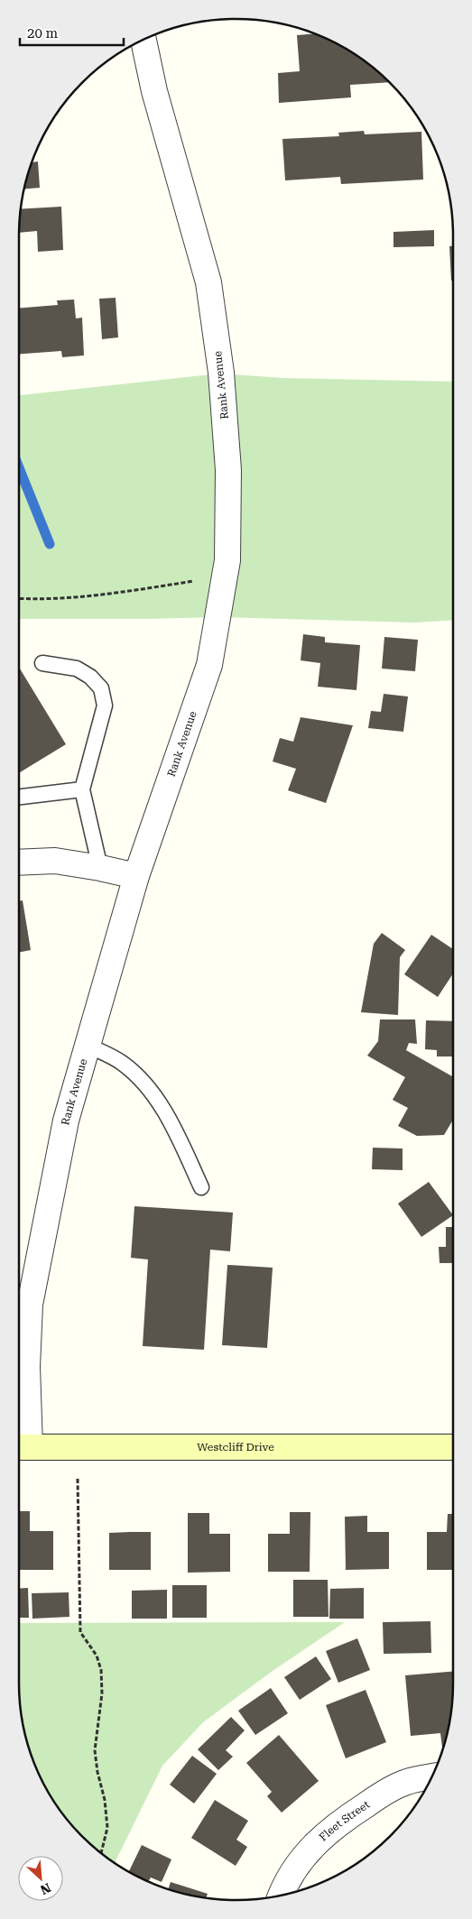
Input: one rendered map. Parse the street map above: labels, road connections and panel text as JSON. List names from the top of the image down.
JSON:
{
  "streets": {
    "street": ["Rank Avenue", "Westcliff Drive", "Fleet Street"]
  },
  "crossings": [
    ["Rank Avenue", "Westcliff Drive"]
  ],
  "scale_bar": "20 m",
  "north": "bottom right"
}
